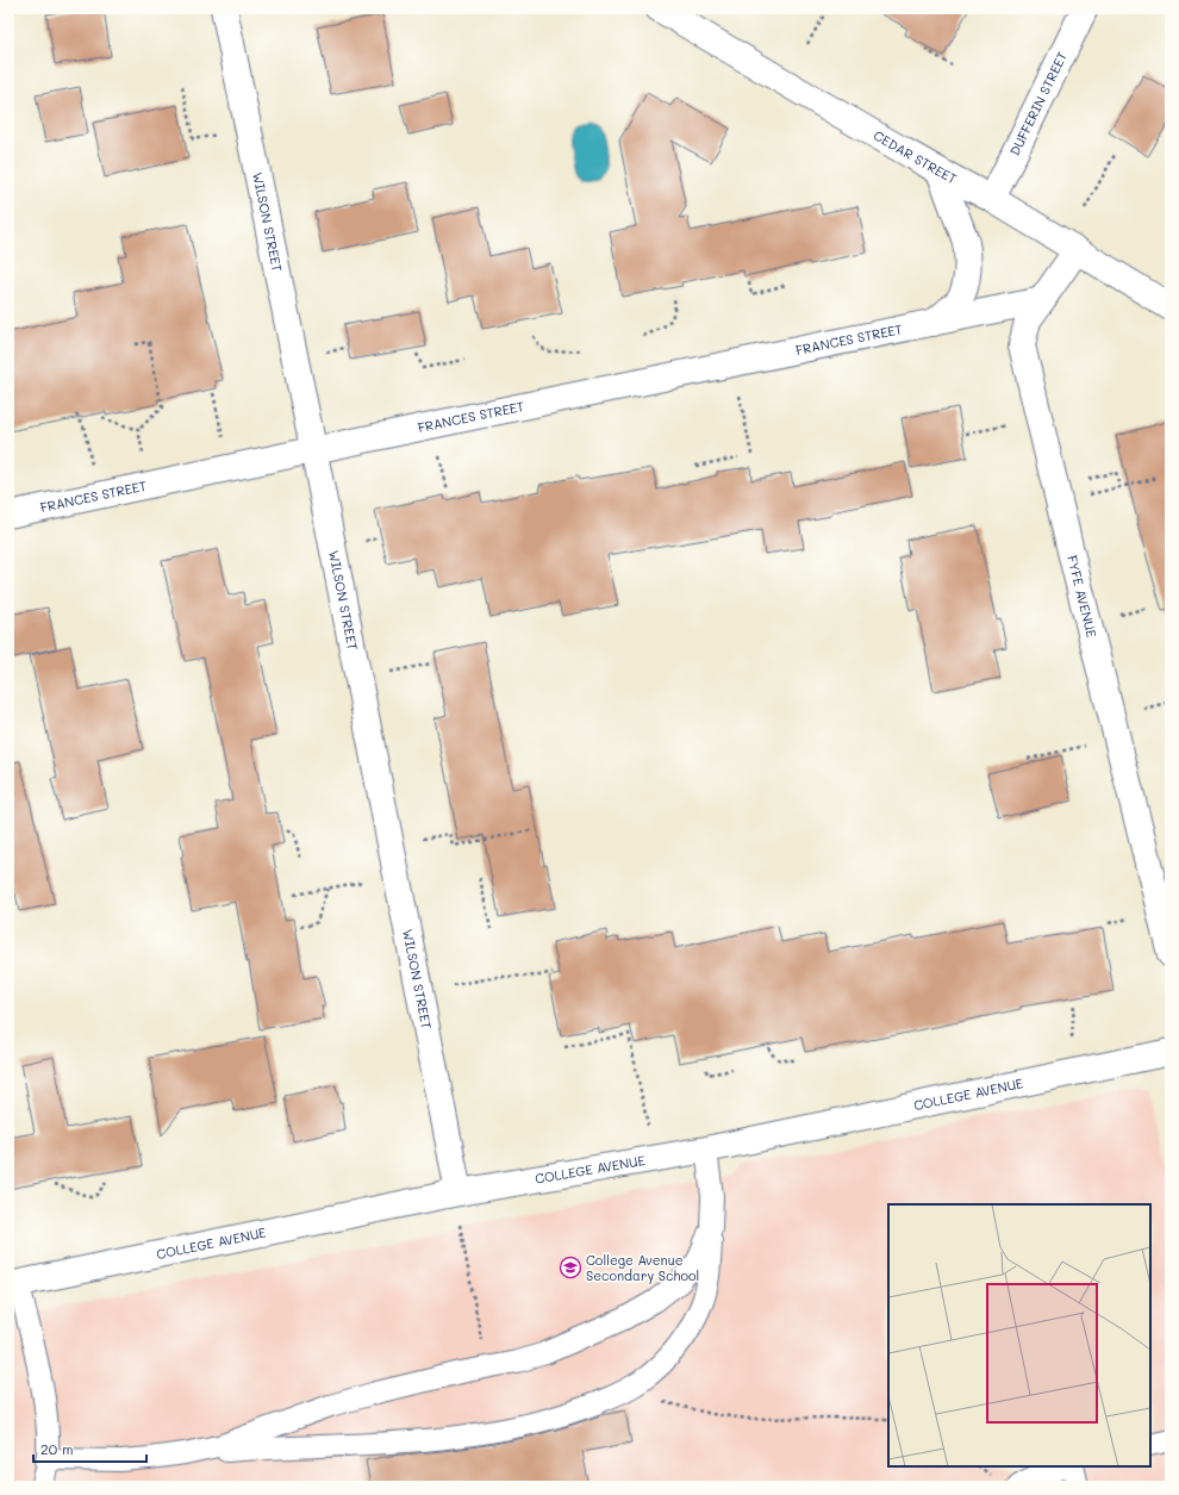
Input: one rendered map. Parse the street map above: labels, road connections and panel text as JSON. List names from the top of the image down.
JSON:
{
  "streets": {
    "street": [
      "DUFFERIN STREET",
      "CEDAR STREET",
      "WILSON STREET",
      "FRANCES STREET",
      "FYFE AVENUE",
      "COLLEGE AVENUE"
    ]
  },
  "crossings": [
    ["DUFFERIN STREET", "CEDAR STREET"],
    ["CEDAR STREET", "FRANCES STREET"],
    ["CEDAR STREET", "FYFE AVENUE"],
    ["WILSON STREET", "FRANCES STREET"],
    ["WILSON STREET", "COLLEGE AVENUE"],
    ["FRANCES STREET", "FYFE AVENUE"]
  ],
  "places": {
    "school or university": ["College Avenue Secondary School"]
  },
  "scale_bar": "20 m"
}
